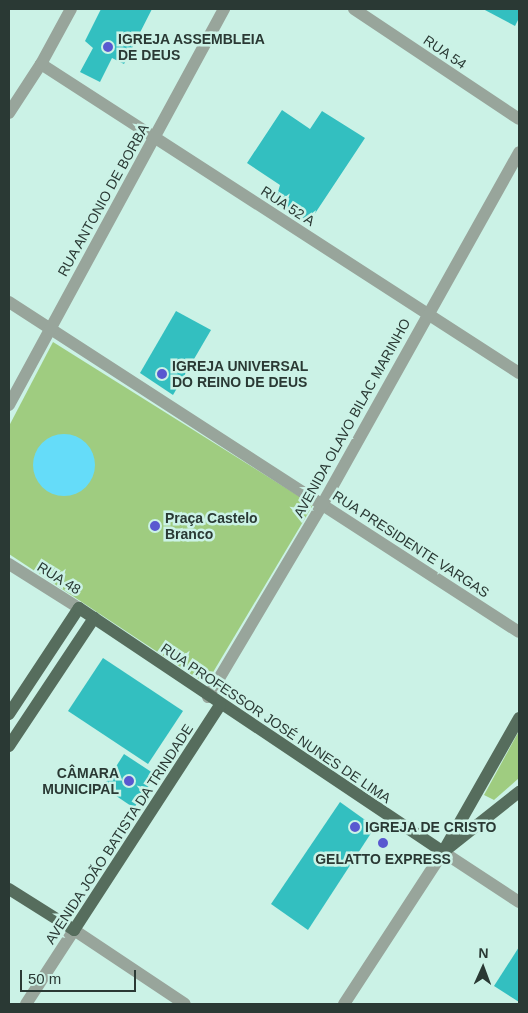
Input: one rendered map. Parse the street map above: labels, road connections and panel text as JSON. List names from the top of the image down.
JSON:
{
  "streets": {
    "main road": ["RUA 48", "RUA PROFESSOR JOSÉ NUNES DE LIMA", "AVENIDA JOÃO BATISTA DA TRINDADE"],
    "street": [
      "RUA 54",
      "RUA ANTONIO DE BORBA",
      "RUA 52 A",
      "AVENIDA OLAVO BILAC MARINHO",
      "RUA PRESIDENTE VARGAS"
    ]
  },
  "crossings": [
    ["RUA ANTONIO DE BORBA", "RUA 52 A"],
    ["RUA ANTONIO DE BORBA", "RUA PRESIDENTE VARGAS"],
    ["RUA 52 A", "AVENIDA OLAVO BILAC MARINHO"],
    ["AVENIDA OLAVO BILAC MARINHO", "RUA PRESIDENTE VARGAS"],
    ["AVENIDA OLAVO BILAC MARINHO", "RUA PROFESSOR JOSÉ NUNES DE LIMA"],
    ["RUA 48", "RUA PROFESSOR JOSÉ NUNES DE LIMA"],
    ["RUA PROFESSOR JOSÉ NUNES DE LIMA", "AVENIDA JOÃO BATISTA DA TRINDADE"]
  ],
  "places": [
    "IGREJA ASSEMBLEIA DE DEUS",
    "IGREJA UNIVERSAL DO REINO DE DEUS",
    "Praça Castelo Branco",
    "CÂMARA MUNICIPAL",
    "IGREJA DE CRISTO",
    "GELATTO EXPRESS"
  ],
  "scale_bar": "50 m",
  "north": "top"
}
